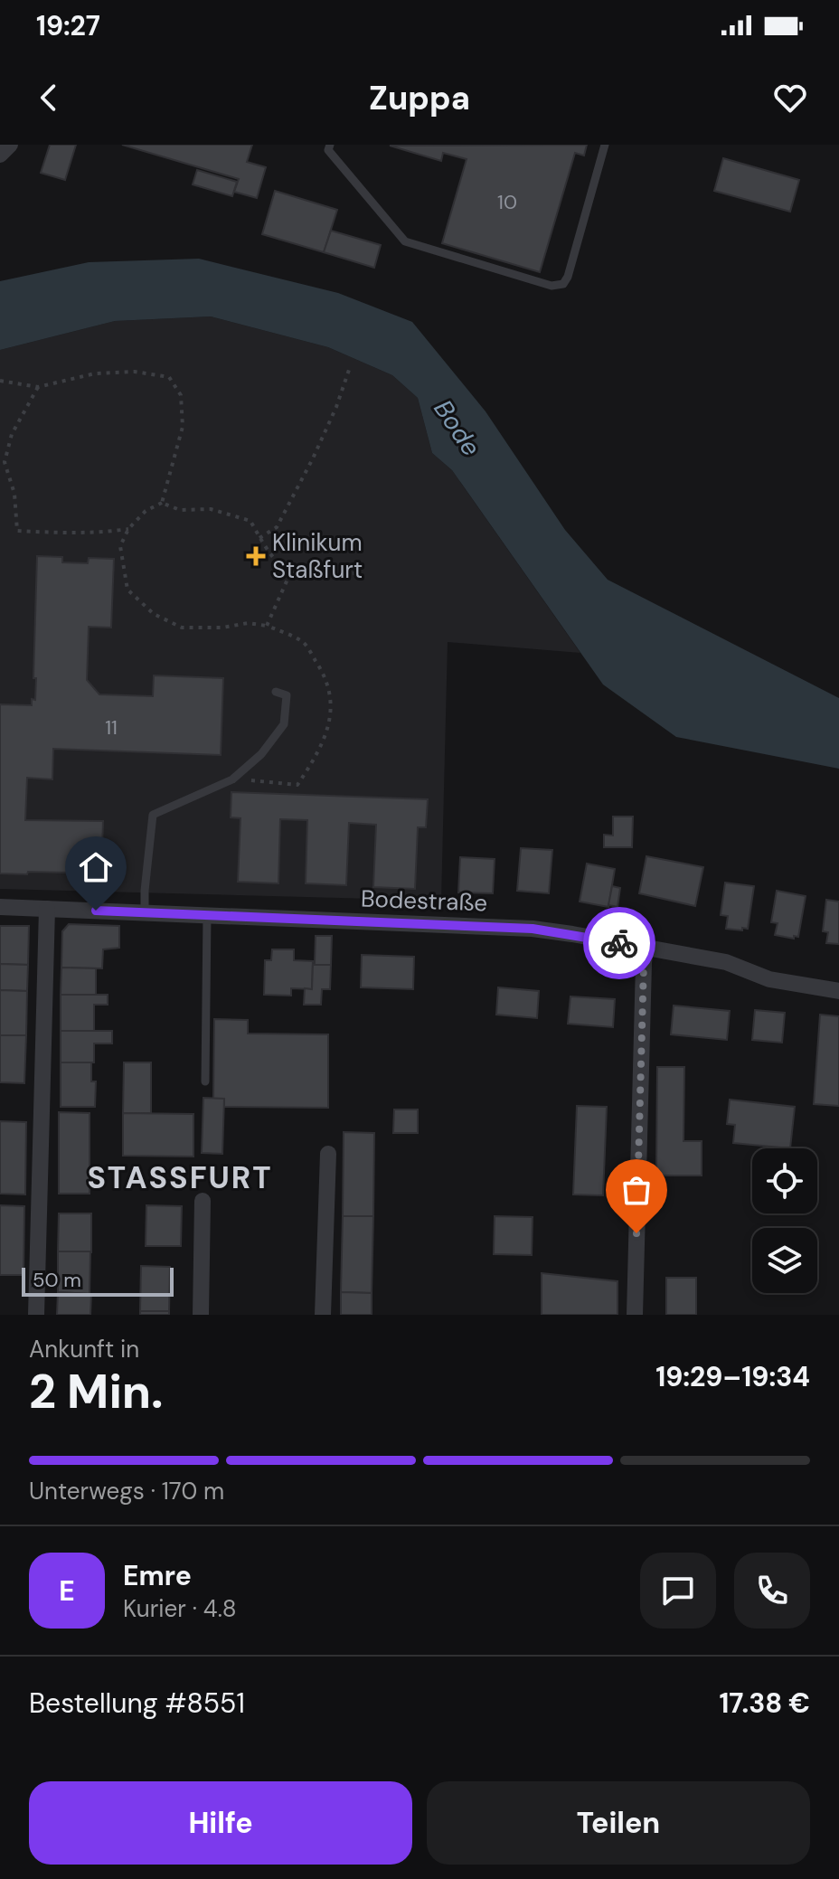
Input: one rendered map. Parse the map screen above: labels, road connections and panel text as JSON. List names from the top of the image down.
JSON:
{
  "streets": {
    "street": ["Bodestraße"]
  },
  "districts": ["STASSFURT"],
  "water": ["Bode"],
  "places": {
    "health": ["Klinikum Staßfurt"]
  },
  "house_numbers": ["10", "11"],
  "scale_bar": "50 m",
  "page": {
    "status": "19:27",
    "header": "Zuppa",
    "scale": "50 m",
    "heading": ["2 Min.", "Ankunft in", "19:29–19:34"],
    "panel": [
      "Emre",
      "Kurier · 4.8",
      "Bestellung #8551",
      "17.38 €"
    ],
    "bar": "Unterwegs · 170 m",
    "round": "E",
    "buttons": ["Hilfe", "Teilen"]
  }
}
